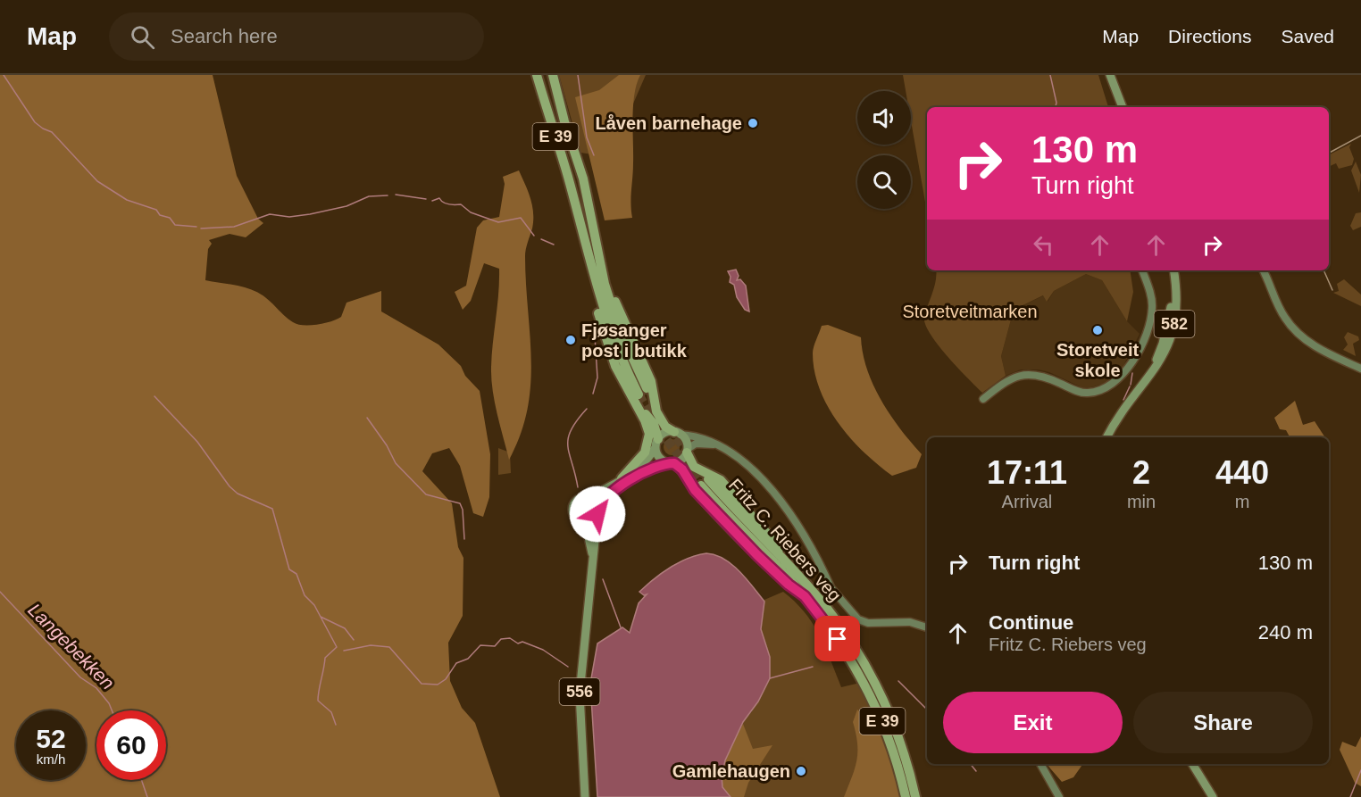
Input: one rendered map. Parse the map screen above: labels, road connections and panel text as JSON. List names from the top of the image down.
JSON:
{
  "streets": {
    "highway": ["E 39", "Fritz C. Riebers veg"],
    "main road": ["582", "556"]
  },
  "crossings": [
    ["E 39", "Fritz C. Riebers veg"],
    ["E 39", "556"]
  ],
  "water": ["Langebekken"],
  "parks": ["Storetveitmarken"],
  "places": [
    "Låven barnehage",
    "Storetveit skole",
    "Fjøsanger post i butikk",
    "Gamlehaugen"
  ],
  "page": {
    "header": "Map",
    "search": "Search here",
    "nav": ["Map", "Directions", "Saved"],
    "turn": ["130 m", "Turn right"],
    "eta": [
      "17:11",
      "Arrival",
      "2",
      "min",
      "440",
      "m"
    ],
    "list": [
      {
        "name": "Turn right",
        "value": "130 m"
      },
      {
        "name": "Continue",
        "note": "Fritz C. Riebers veg",
        "value": "240 m"
      }
    ],
    "buttons": ["Exit", "Share"],
    "speed": "52 km/h",
    "limit": "60"
  }
}
